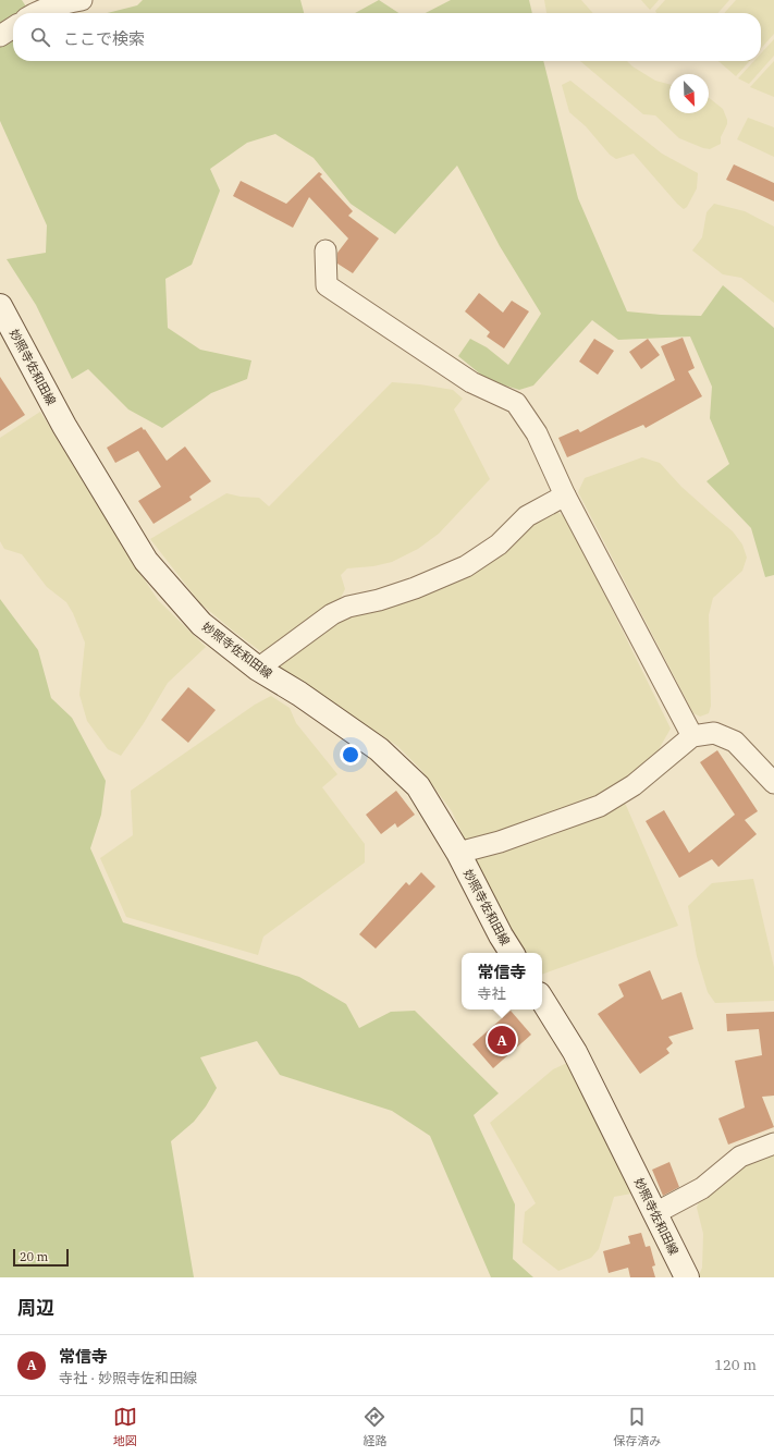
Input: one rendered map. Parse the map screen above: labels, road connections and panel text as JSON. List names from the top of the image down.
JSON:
{
  "streets": {
    "main road": ["妙照寺佐和田線"]
  },
  "scale_bar": "20 m",
  "north": "bottom right",
  "page": {
    "search": "ここで検索",
    "popup": ["常信寺", "寺社"],
    "pins": "A",
    "scale": "20 m",
    "heading": "周辺",
    "list": [
      {
        "mark": "A",
        "name": "常信寺",
        "note": "寺社 · 妙照寺佐和田線",
        "value": "120 m"
      }
    ],
    "nav": ["地図", "経路", "保存済み"]
  }
}
